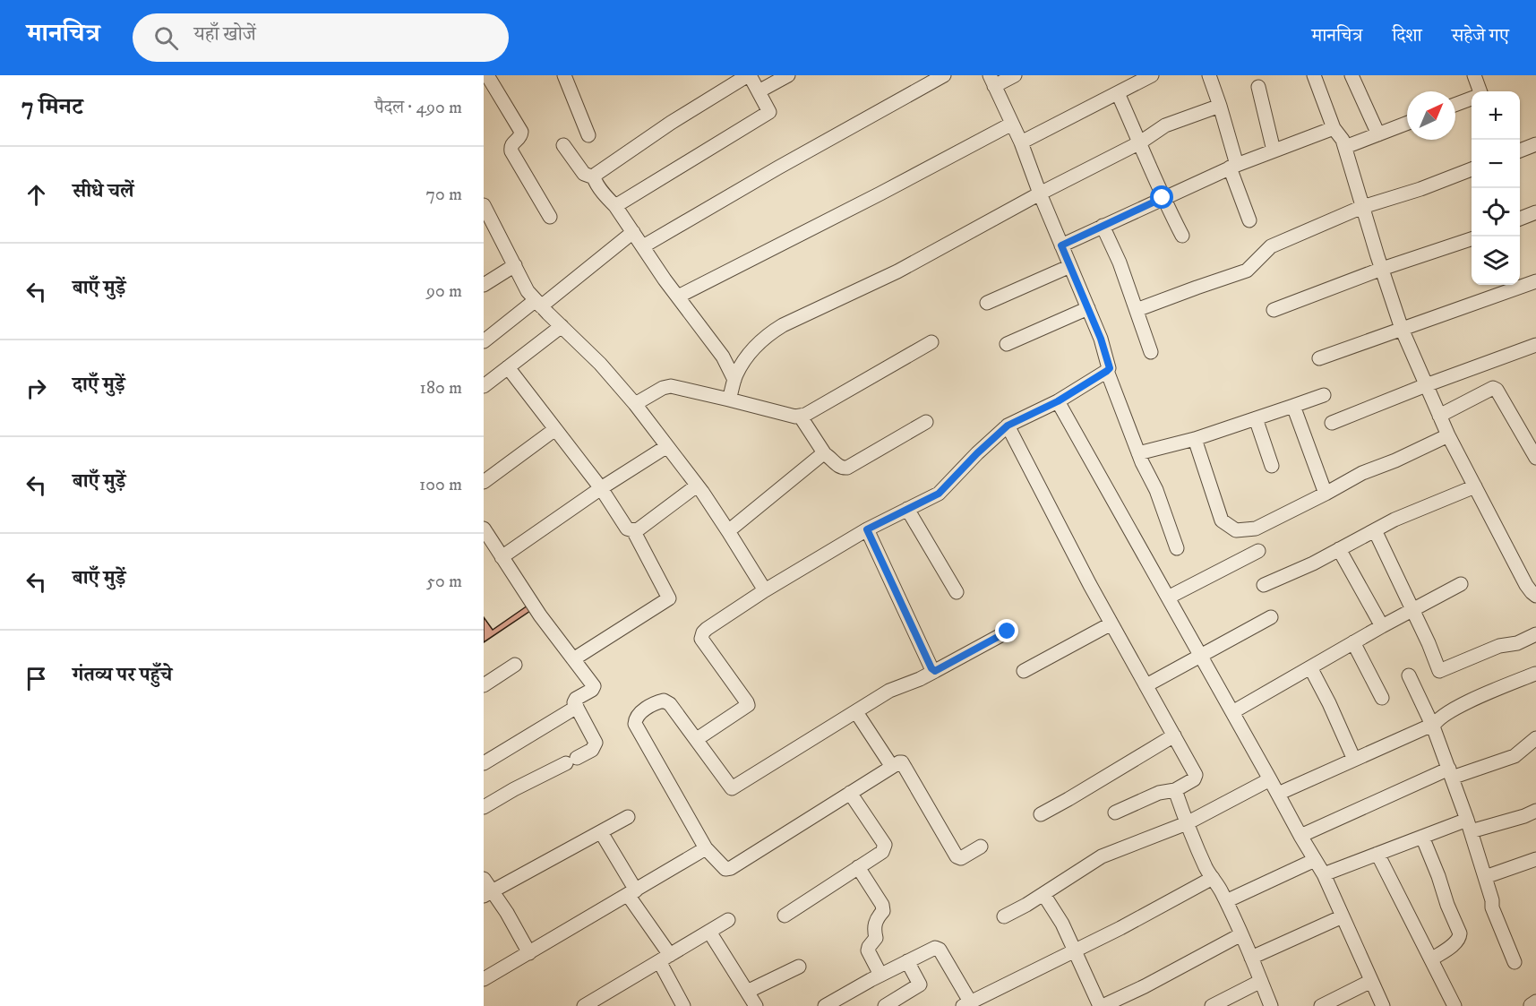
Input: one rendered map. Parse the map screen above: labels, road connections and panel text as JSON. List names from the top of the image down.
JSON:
{
  "north": "top right",
  "page": {
    "header": "मानचित्र",
    "search": "यहाँ खोजें",
    "nav": ["मानचित्र", "दिशा", "सहेजे गए"],
    "heading": ["7 मिनट", "पैदल · 490 m"],
    "map_buttons": ["+", "−"],
    "list": [
      ["सीधे चलें", "70 m"],
      ["बाएँ मुड़ें", "90 m"],
      ["दाएँ मुड़ें", "180 m"],
      ["बाएँ मुड़ें", "100 m"],
      ["बाएँ मुड़ें", "50 m"],
      "गंतव्य पर पहुँचे"
    ]
  }
}
